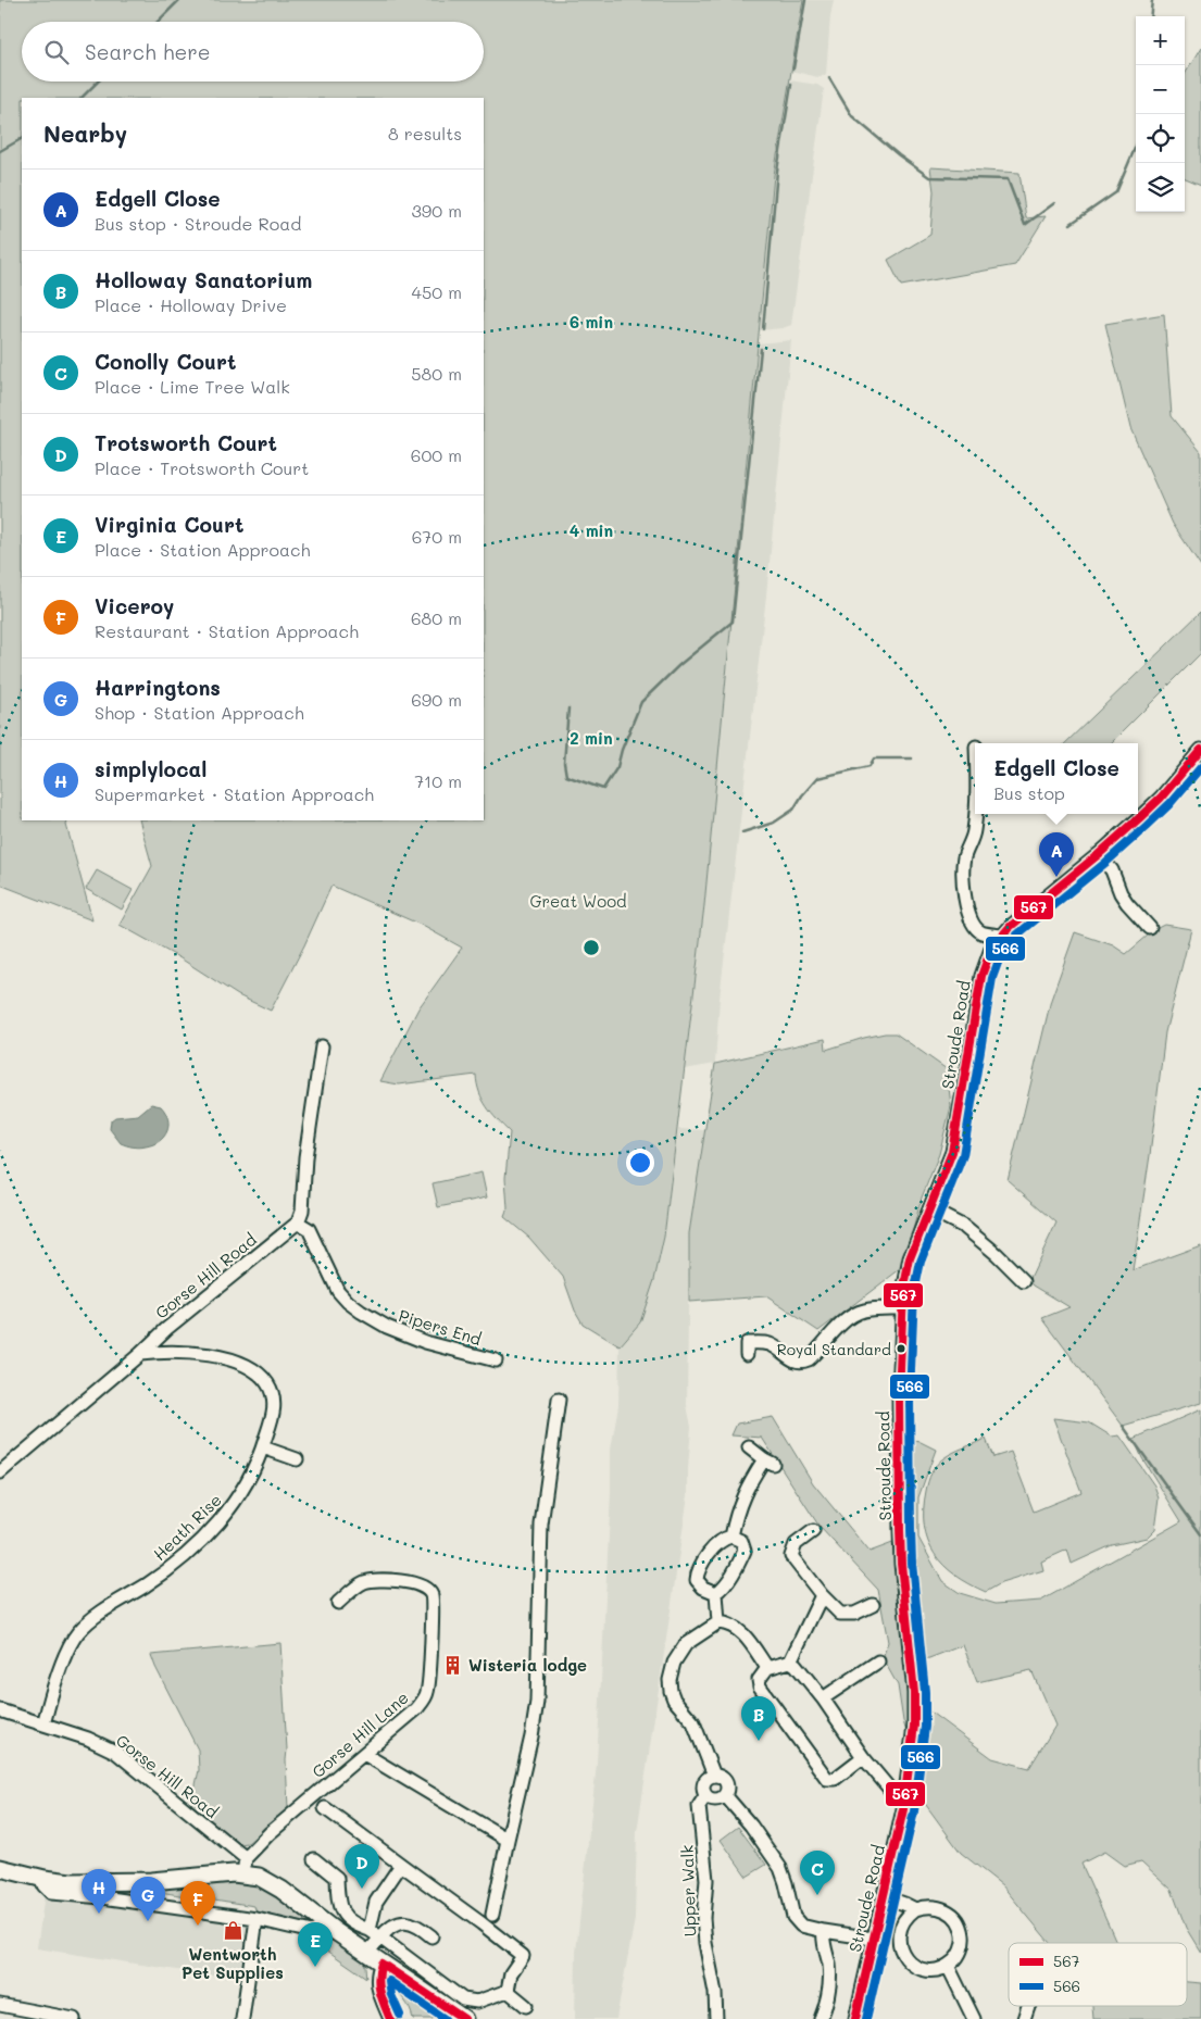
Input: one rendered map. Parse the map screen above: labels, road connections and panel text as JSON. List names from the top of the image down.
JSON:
{
  "streets": {
    "street": [
      "Stroude Road",
      "Gorse Hill Road",
      "Pipers End",
      "Heath Rise",
      "Gorse Hill Lane",
      "Upper Walk"
    ]
  },
  "crossings": [
    ["Gorse Hill Road", "Pipers End"],
    ["Gorse Hill Road", "Heath Rise"],
    ["Gorse Hill Road", "Gorse Hill Lane"]
  ],
  "parks": ["Great Wood"],
  "places": {
    "other": ["Royal Standard"],
    "building": ["Wisteria lodge"],
    "shop": ["Wentworth Pet Supplies"]
  },
  "lines": ["transit line 567", "transit line 566"],
  "legend": ["567", "566"],
  "page": {
    "map_buttons": ["+", "−"],
    "search": "Search here",
    "heading": ["Nearby", "8 results"],
    "list": [
      {
        "mark": "A",
        "name": "Edgell Close",
        "note": "Bus stop · Stroude Road",
        "value": "390 m"
      },
      {
        "mark": "B",
        "name": "Holloway Sanatorium",
        "note": "Place · Holloway Drive",
        "value": "450 m"
      },
      {
        "mark": "C",
        "name": "Conolly Court",
        "note": "Place · Lime Tree Walk",
        "value": "580 m"
      },
      {
        "mark": "D",
        "name": "Trotsworth Court",
        "note": "Place · Trotsworth Court",
        "value": "600 m"
      },
      {
        "mark": "E",
        "name": "Virginia Court",
        "note": "Place · Station Approach",
        "value": "670 m"
      },
      {
        "mark": "F",
        "name": "Viceroy",
        "note": "Restaurant · Station Approach",
        "value": "680 m"
      },
      {
        "mark": "G",
        "name": "Harringtons",
        "note": "Shop · Station Approach",
        "value": "690 m"
      },
      {
        "mark": "H",
        "name": "simplylocal",
        "note": "Supermarket · Station Approach",
        "value": "710 m"
      }
    ],
    "popup": ["Edgell Close", "Bus stop"],
    "pins": [
      "A",
      "B",
      "D",
      "C",
      "H",
      "G",
      "F",
      "E"
    ]
  },
  "rings": ["6 min", "4 min", "2 min"]
}
